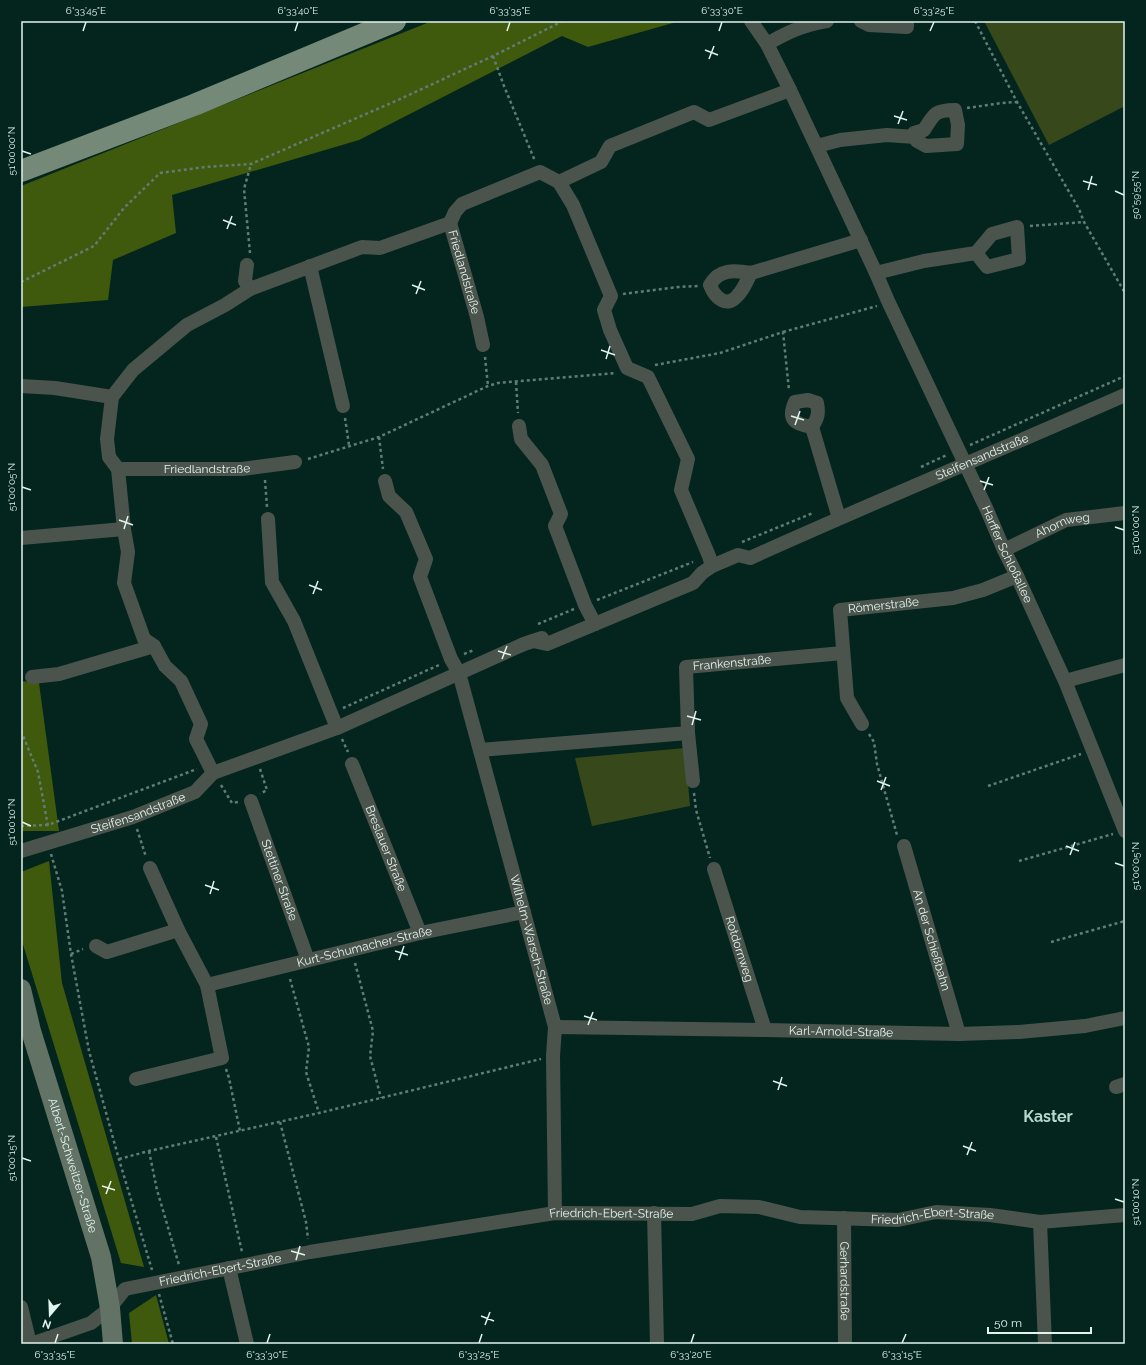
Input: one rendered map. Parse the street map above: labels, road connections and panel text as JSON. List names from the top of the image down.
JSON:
{
  "streets": {
    "street": [
      "Friedlandstraße",
      "Steifensandstraße",
      "Ahornweg",
      "Harffer Schloßallee",
      "Römerstraße",
      "Frankenstraße",
      "Breslauer Straße",
      "Stettiner Straße",
      "Wilhelm-Warsch-Straße",
      "An der Schießbahn",
      "Kurt-Schumacher-Straße",
      "Rotdornweg",
      "Karl-Arnold-Straße",
      "Albert-Schweitzer-Straße",
      "Friedrich-Ebert-Straße",
      "Gerhardstraße"
    ]
  },
  "crossings": [
    ["Steifensandstraße", "Harffer Schloßallee"],
    ["Steifensandstraße", "Wilhelm-Warsch-Straße"],
    ["Ahornweg", "Harffer Schloßallee"],
    ["Harffer Schloßallee", "Römerstraße"],
    ["Römerstraße", "Frankenstraße"],
    ["Breslauer Straße", "Kurt-Schumacher-Straße"],
    ["Stettiner Straße", "Kurt-Schumacher-Straße"],
    ["Wilhelm-Warsch-Straße", "Kurt-Schumacher-Straße"],
    ["Wilhelm-Warsch-Straße", "Karl-Arnold-Straße"],
    ["Wilhelm-Warsch-Straße", "Friedrich-Ebert-Straße"],
    ["An der Schießbahn", "Karl-Arnold-Straße"],
    ["Rotdornweg", "Karl-Arnold-Straße"],
    ["Albert-Schweitzer-Straße", "Friedrich-Ebert-Straße"],
    ["Friedrich-Ebert-Straße", "Gerhardstraße"]
  ],
  "districts": ["Kaster"],
  "scale_bar": "50 m",
  "north": "bottom",
  "coordinates": [
    "6°33'45\"E",
    "6°33'40\"E",
    "6°33'35\"E",
    "6°33'30\"E",
    "6°33'25\"E",
    "51°00'00\"N",
    "50°59'55\"N",
    "51°00'05\"N",
    "51°00'10\"N",
    "51°00'15\"N",
    "6°33'20\"E",
    "6°33'15\"E"
  ]
}
